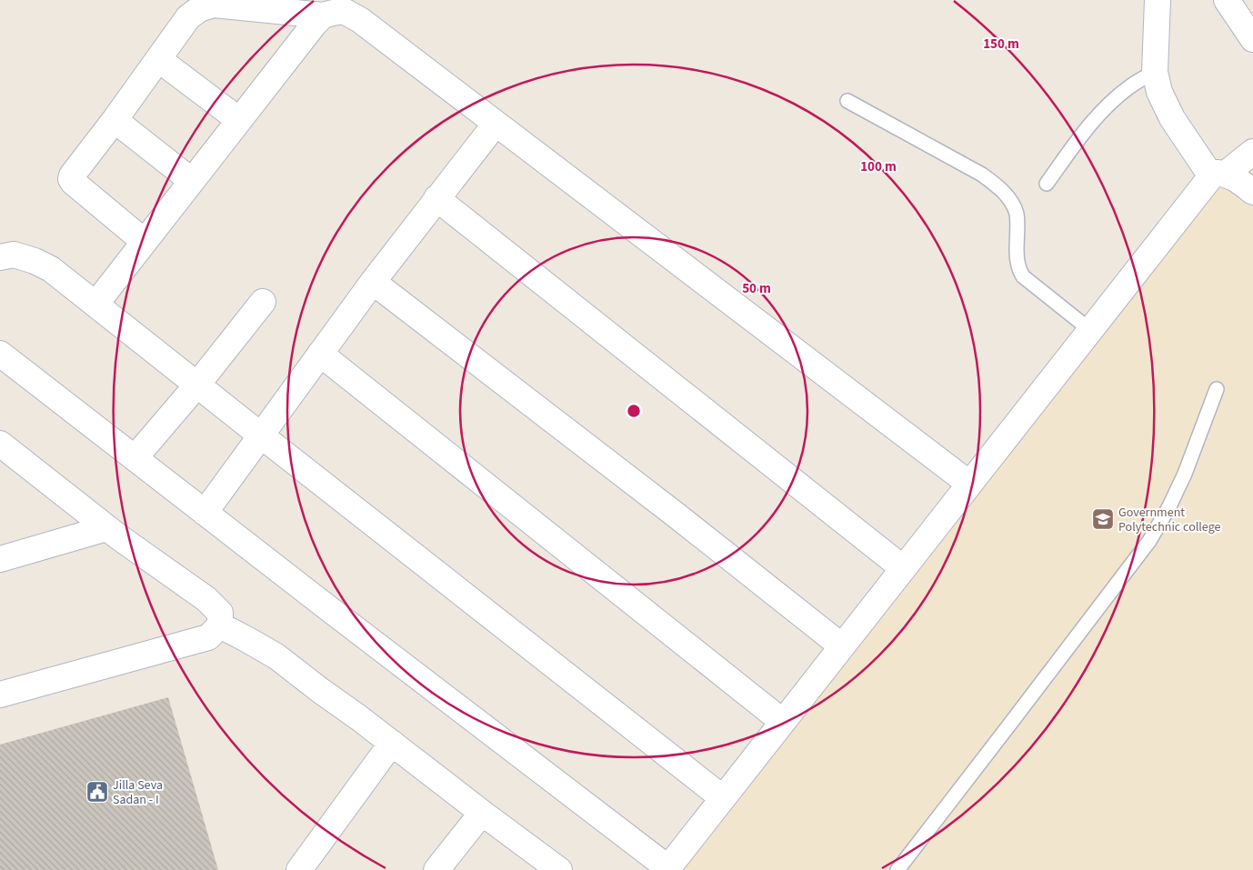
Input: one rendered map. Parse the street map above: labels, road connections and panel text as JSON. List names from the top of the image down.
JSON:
{
  "places": {
    "school or university": ["Government Polytechnic college"],
    "public building": ["Jilla Seva Sadan - I"]
  },
  "rings": ["150 m", "100 m", "50 m"]
}
